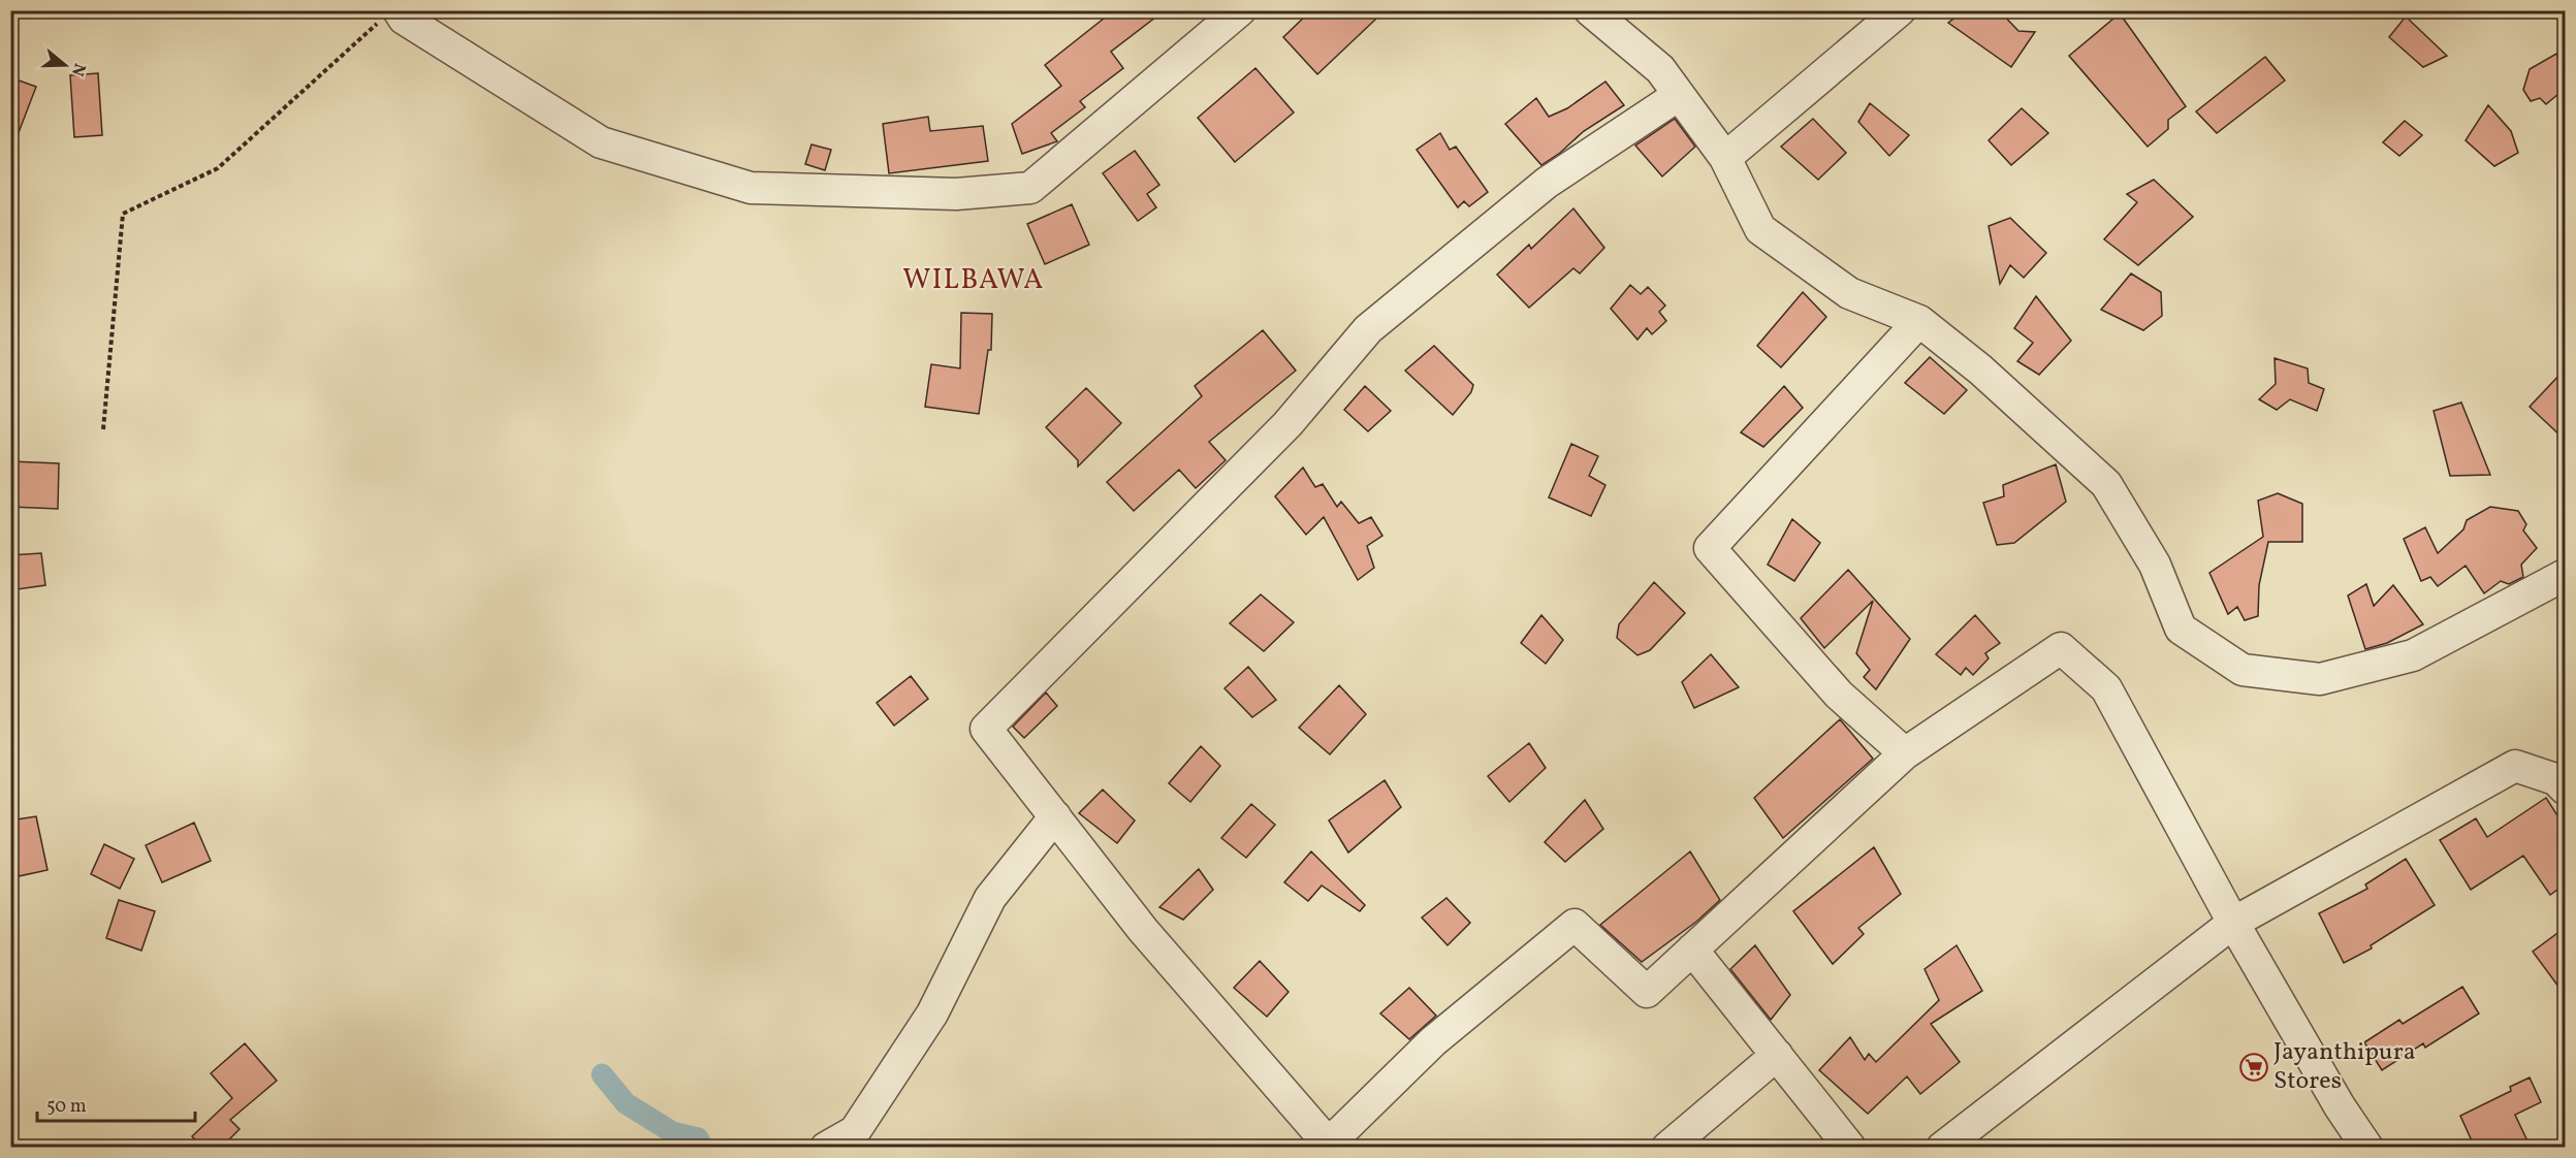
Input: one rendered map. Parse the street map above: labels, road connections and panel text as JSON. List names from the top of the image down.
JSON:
{
  "districts": ["WILBAWA"],
  "places": {
    "supermarket": ["Jayanthipura Stores"]
  },
  "scale_bar": "50 m",
  "north": "right"
}
